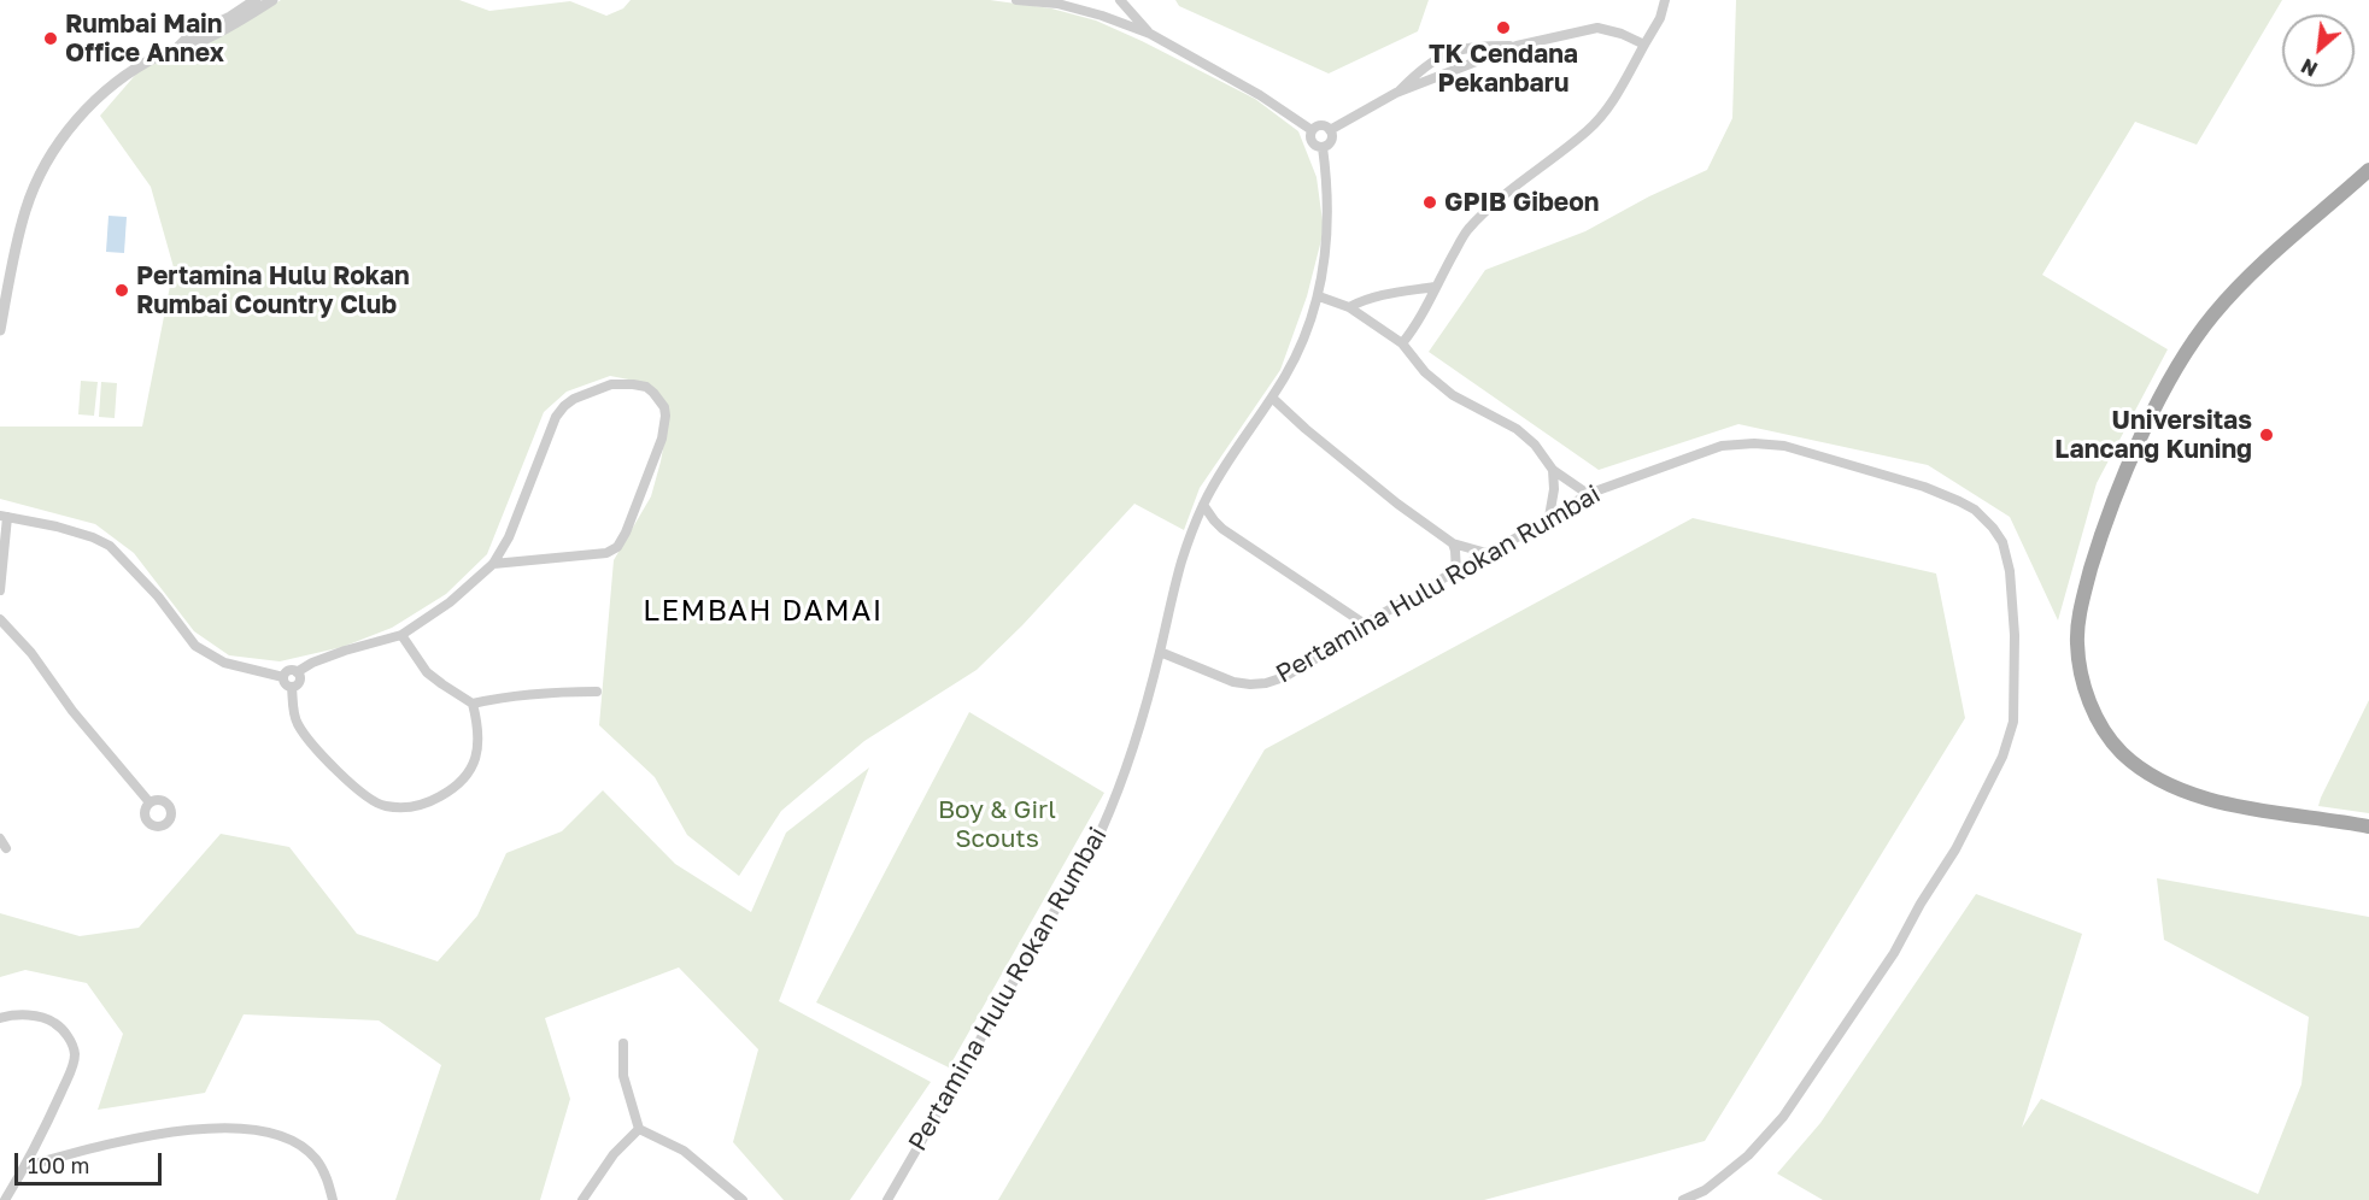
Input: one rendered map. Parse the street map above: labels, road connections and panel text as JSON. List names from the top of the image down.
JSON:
{
  "streets": {
    "street": ["Pertamina Hulu Rokan Rumbai"]
  },
  "districts": ["LEMBAH DAMAI"],
  "parks": ["Boy & Girl Scouts"],
  "places": [
    "TK Cendana Pekanbaru",
    "Rumbai Main Office Annex",
    "GPIB Gibeon",
    "Pertamina Hulu Rokan Rumbai Country Club",
    "Universitas Lancang Kuning"
  ],
  "scale_bar": "100 m",
  "north": "bottom left"
}
